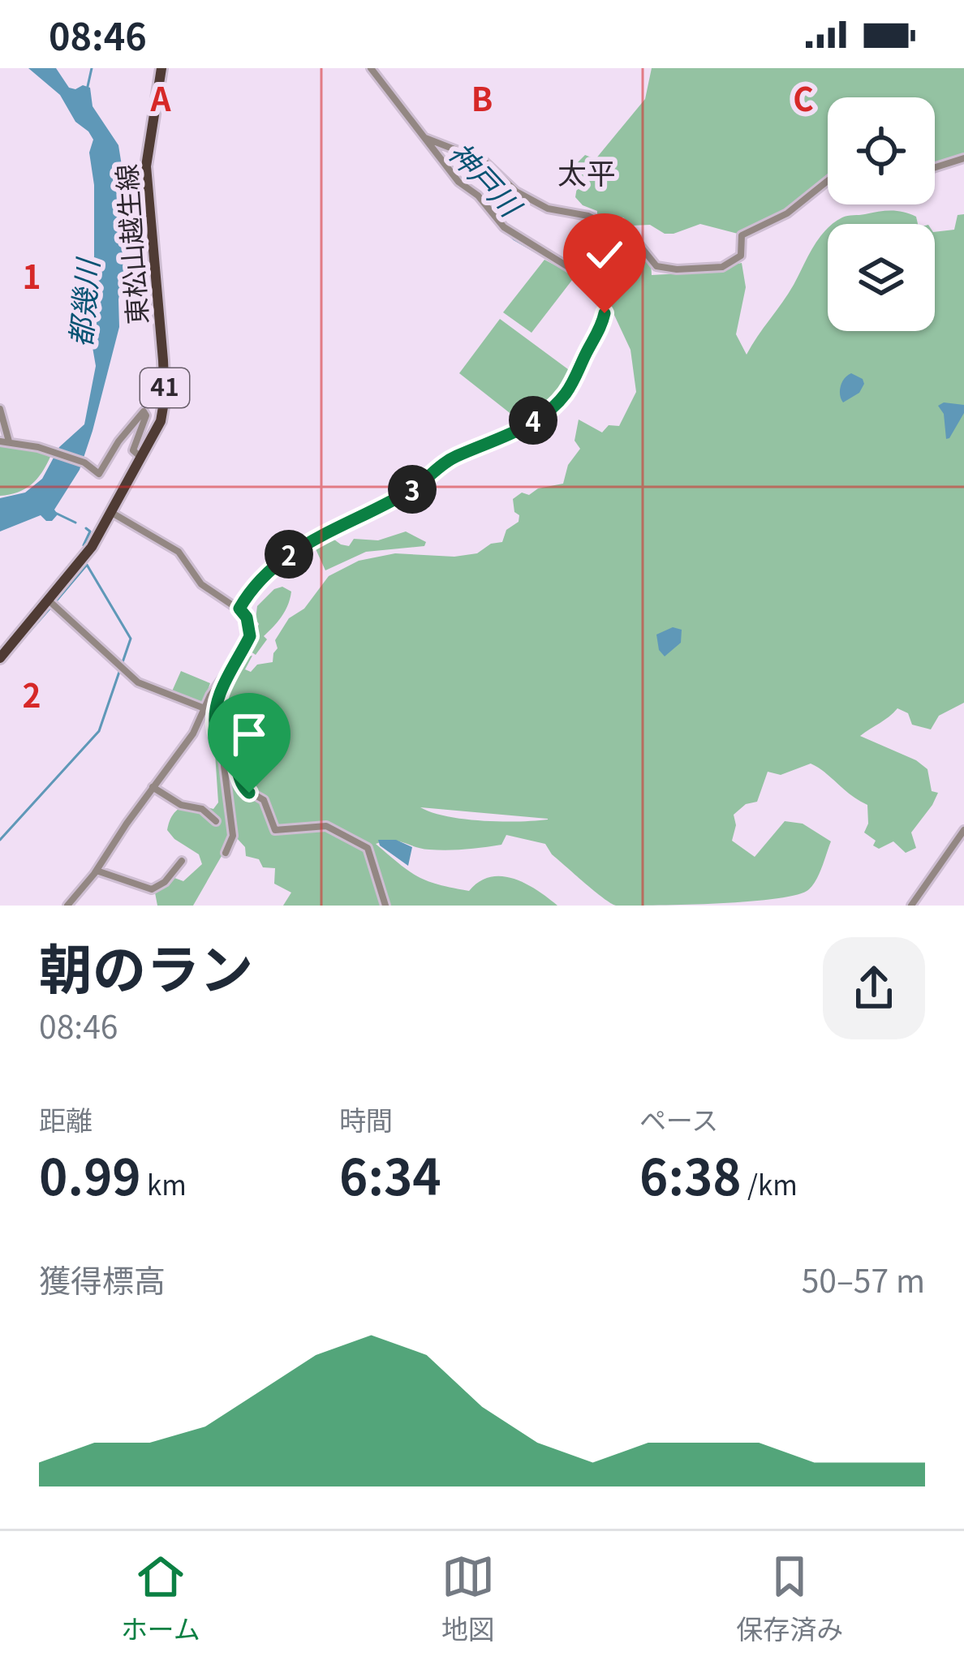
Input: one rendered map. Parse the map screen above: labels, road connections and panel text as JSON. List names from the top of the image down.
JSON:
{
  "streets": {
    "main road": ["東松山越生線", "41"]
  },
  "districts": ["太平"],
  "water": ["神戸川", "都幾川"],
  "page": {
    "status": "08:46",
    "pins": ["4", "3", "2"],
    "heading": ["朝のラン", "08:46"],
    "stats": [
      ["距離", "0.99 km"],
      ["時間", "6:34"],
      ["ペース", "6:38 /km"]
    ],
    "chart": ["獲得標高", "50–57 m"],
    "tabs": ["ホーム", "地図", "保存済み"]
  },
  "grid": {
    "columns": ["A", "B", "C"],
    "rows": ["1", "2"]
  }
}
